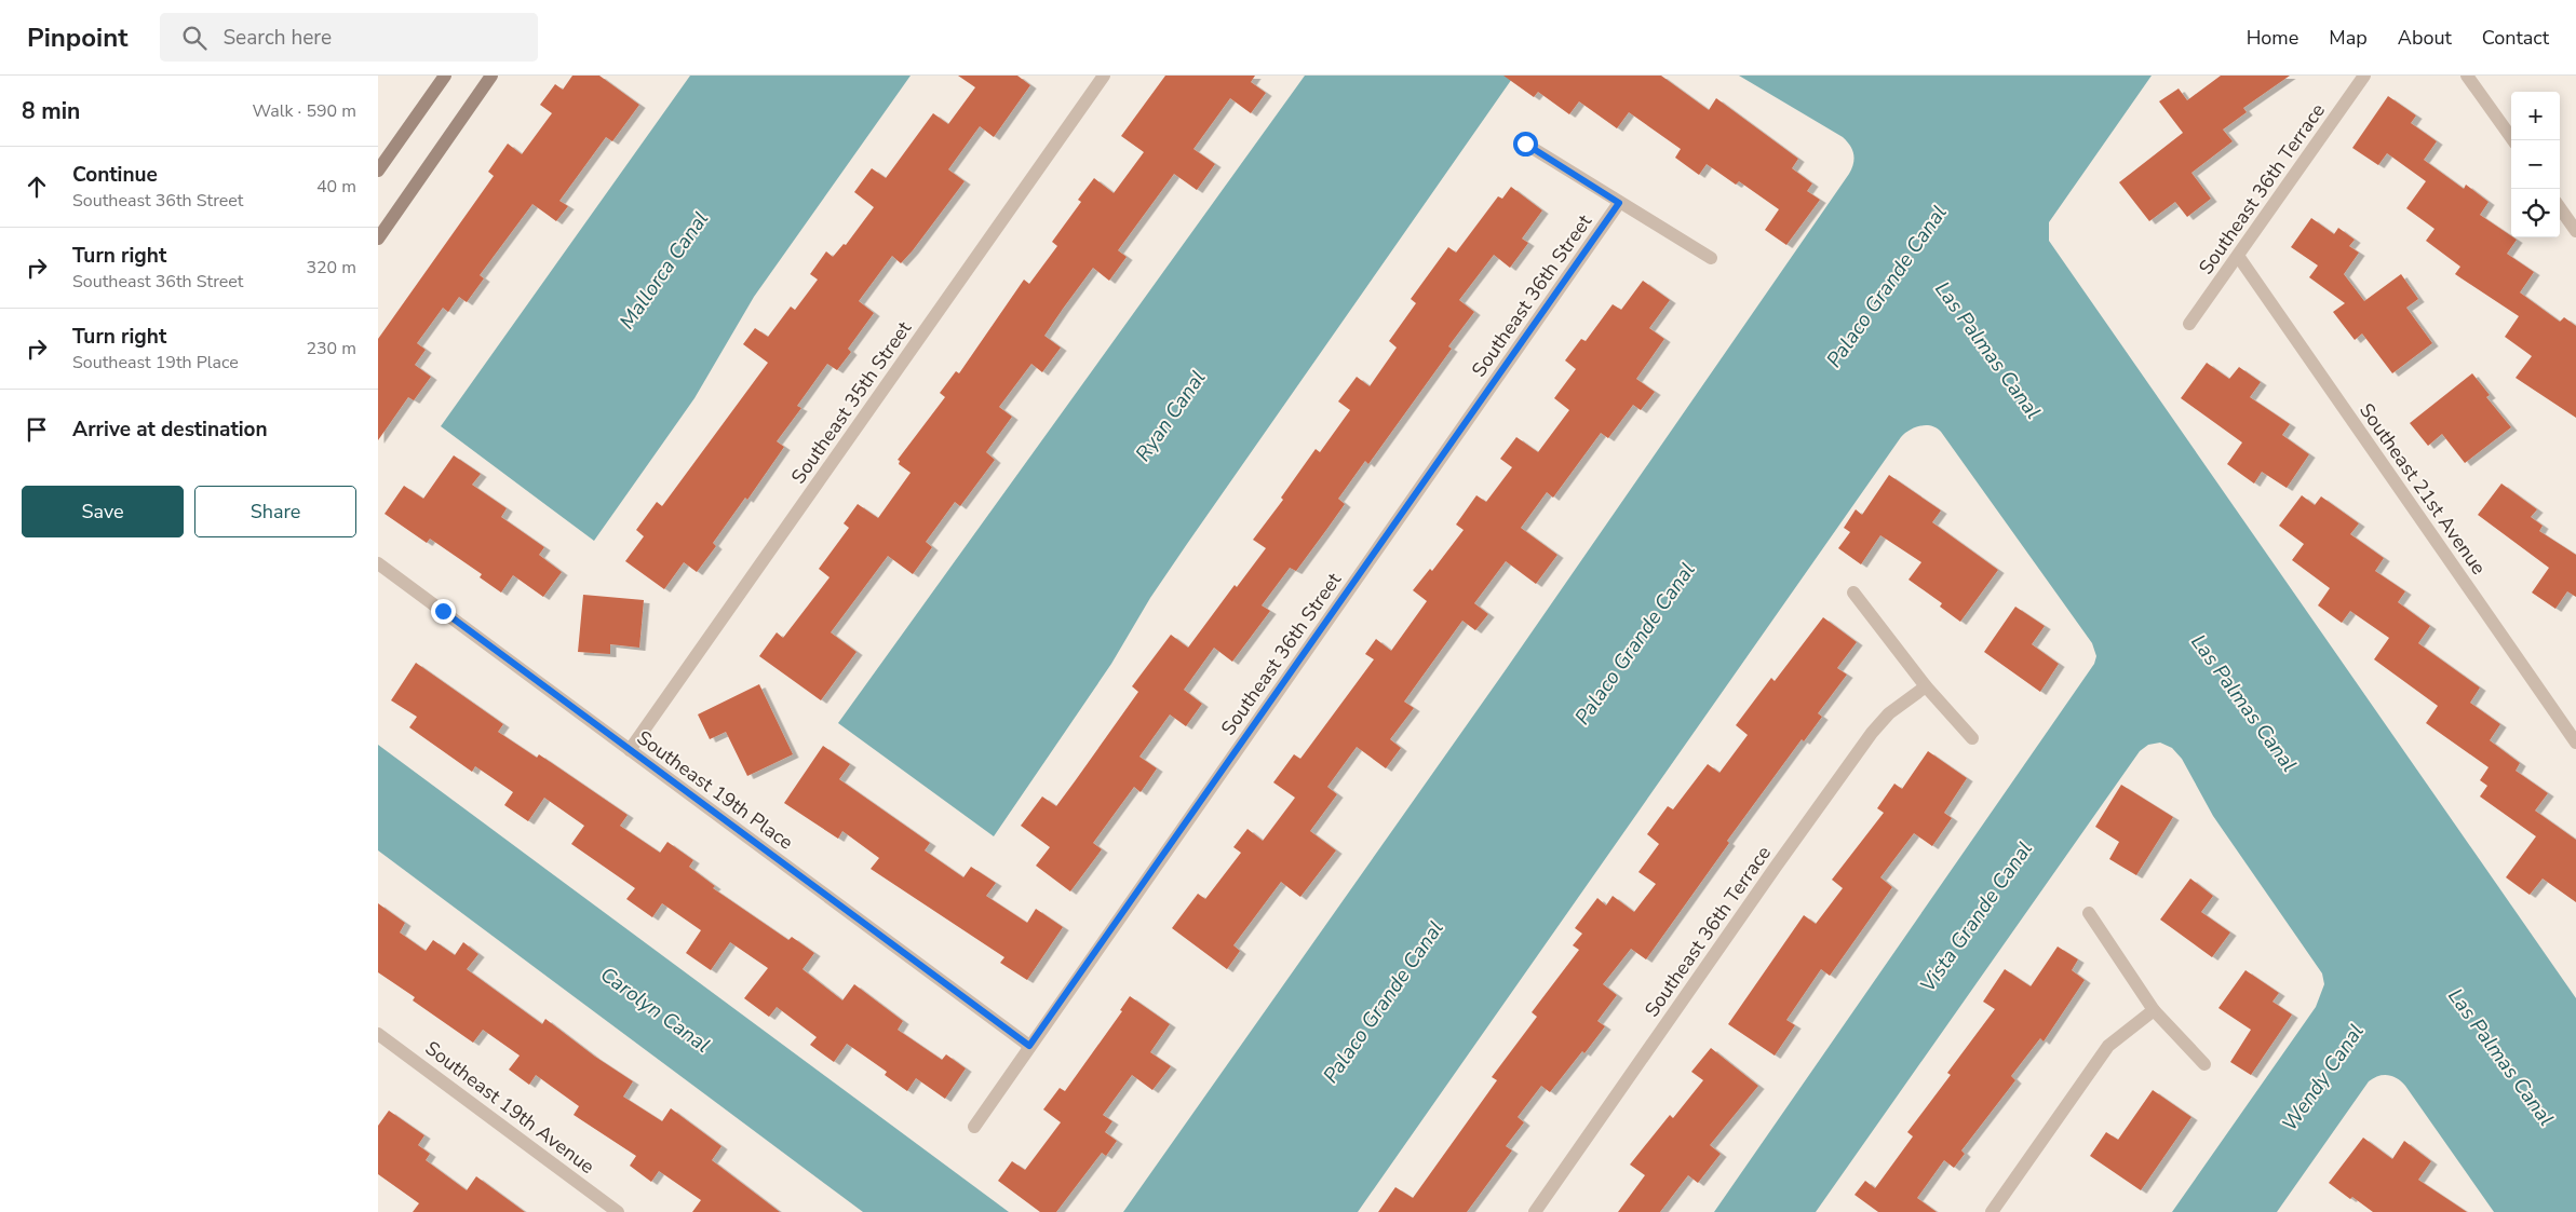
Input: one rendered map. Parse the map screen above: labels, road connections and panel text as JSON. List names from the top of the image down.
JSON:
{
  "streets": {
    "street": [
      "Southeast 36th Terrace",
      "Southeast 36th Street",
      "Southeast 35th Street",
      "Southeast 21st Avenue",
      "Southeast 19th Place",
      "Southeast 19th Avenue"
    ]
  },
  "crossings": [
    ["Southeast 36th Terrace", "Southeast 21st Avenue"],
    ["Southeast 36th Street", "Southeast 19th Place"],
    ["Southeast 35th Street", "Southeast 19th Place"]
  ],
  "water": [
    "Mallorca Canal",
    "Palaco Grande Canal",
    "Las Palmas Canal",
    "Ryan Canal",
    "Vista Grande Canal",
    "Carolyn Canal",
    "Wendy Canal"
  ],
  "page": {
    "header": "Pinpoint",
    "search": "Search here",
    "nav": [
      "Home",
      "Map",
      "About",
      "Contact"
    ],
    "heading": ["8 min", "Walk · 590 m"],
    "map_buttons": ["+", "−"],
    "list": [
      ["Continue", "Southeast 36th Street", "40 m"],
      ["Turn right", "Southeast 36th Street", "320 m"],
      ["Turn right", "Southeast 19th Place", "230 m"],
      "Arrive at destination"
    ],
    "buttons": ["Save", "Share"]
  }
}
